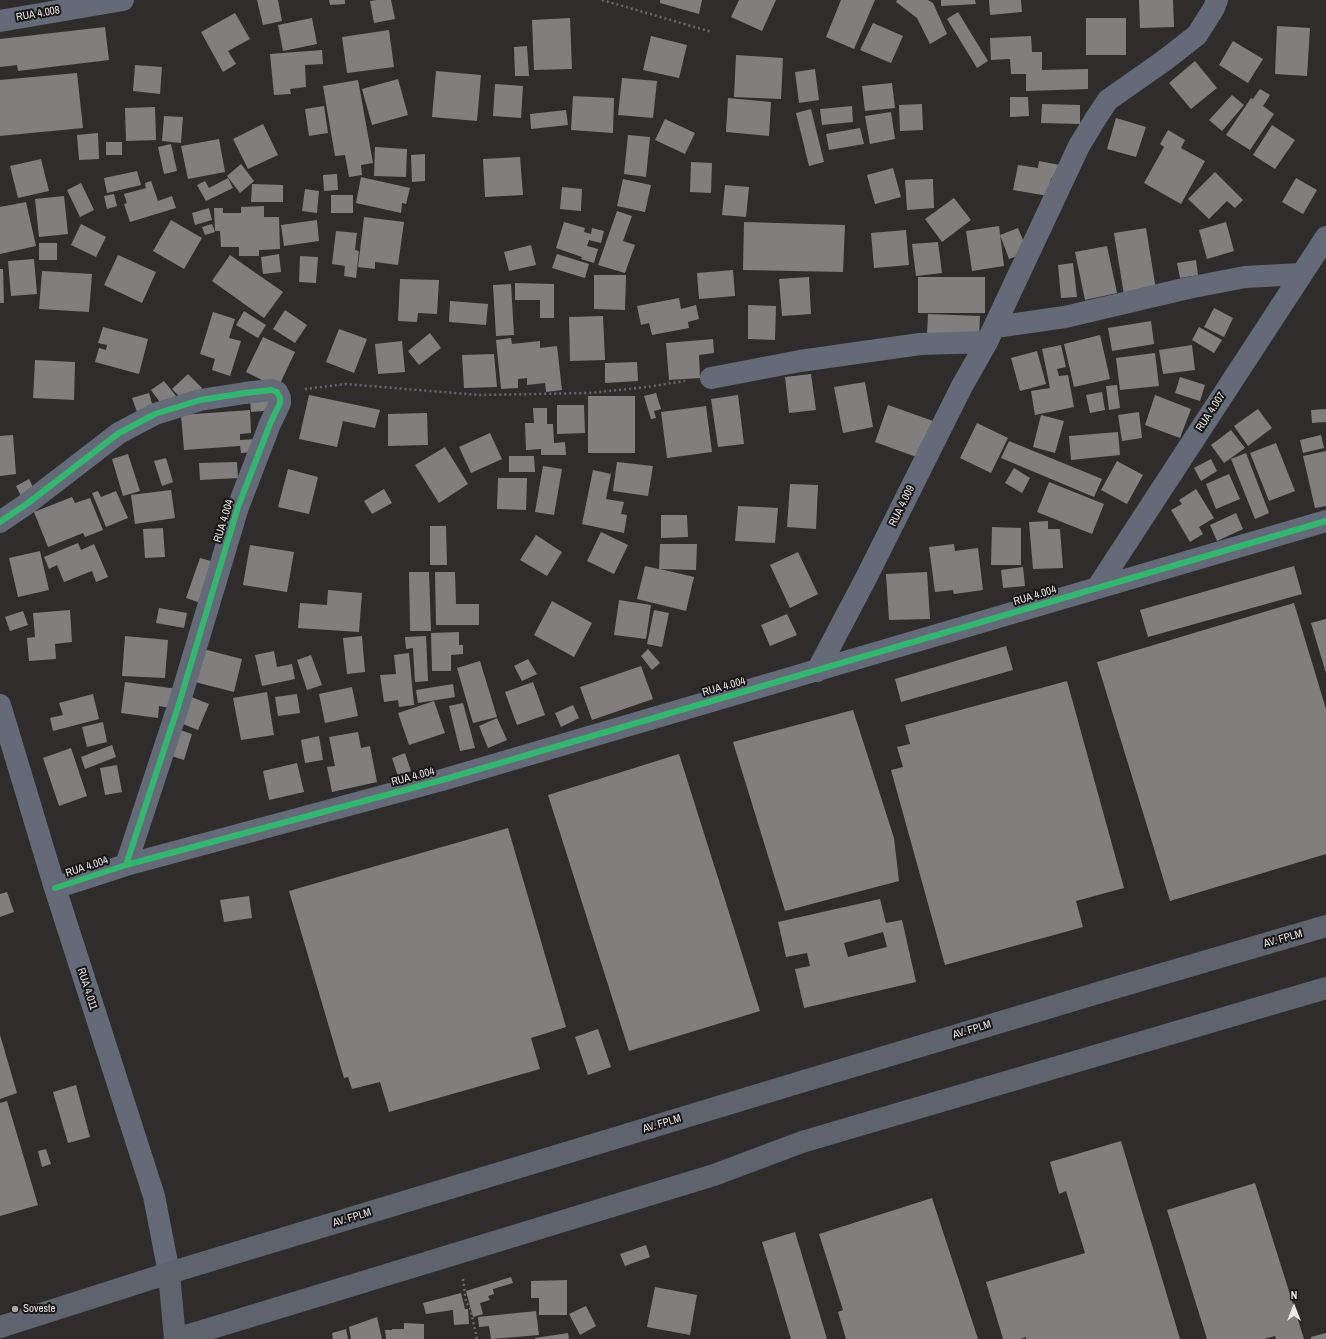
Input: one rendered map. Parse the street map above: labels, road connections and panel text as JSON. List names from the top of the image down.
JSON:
{
  "streets": {
    "main road": ["AV. FPLM"],
    "street": [
      "RUA 4.008",
      "RUA 4.007",
      "RUA 4.009",
      "RUA 4.004",
      "RUA 4.011"
    ]
  },
  "crossings": [
    ["RUA 4.007", "RUA 4.004"],
    ["RUA 4.009", "RUA 4.004"],
    ["RUA 4.004", "RUA 4.011"],
    ["AV. FPLM", "RUA 4.011"]
  ],
  "places": ["Soveste"],
  "north": "top"
}
